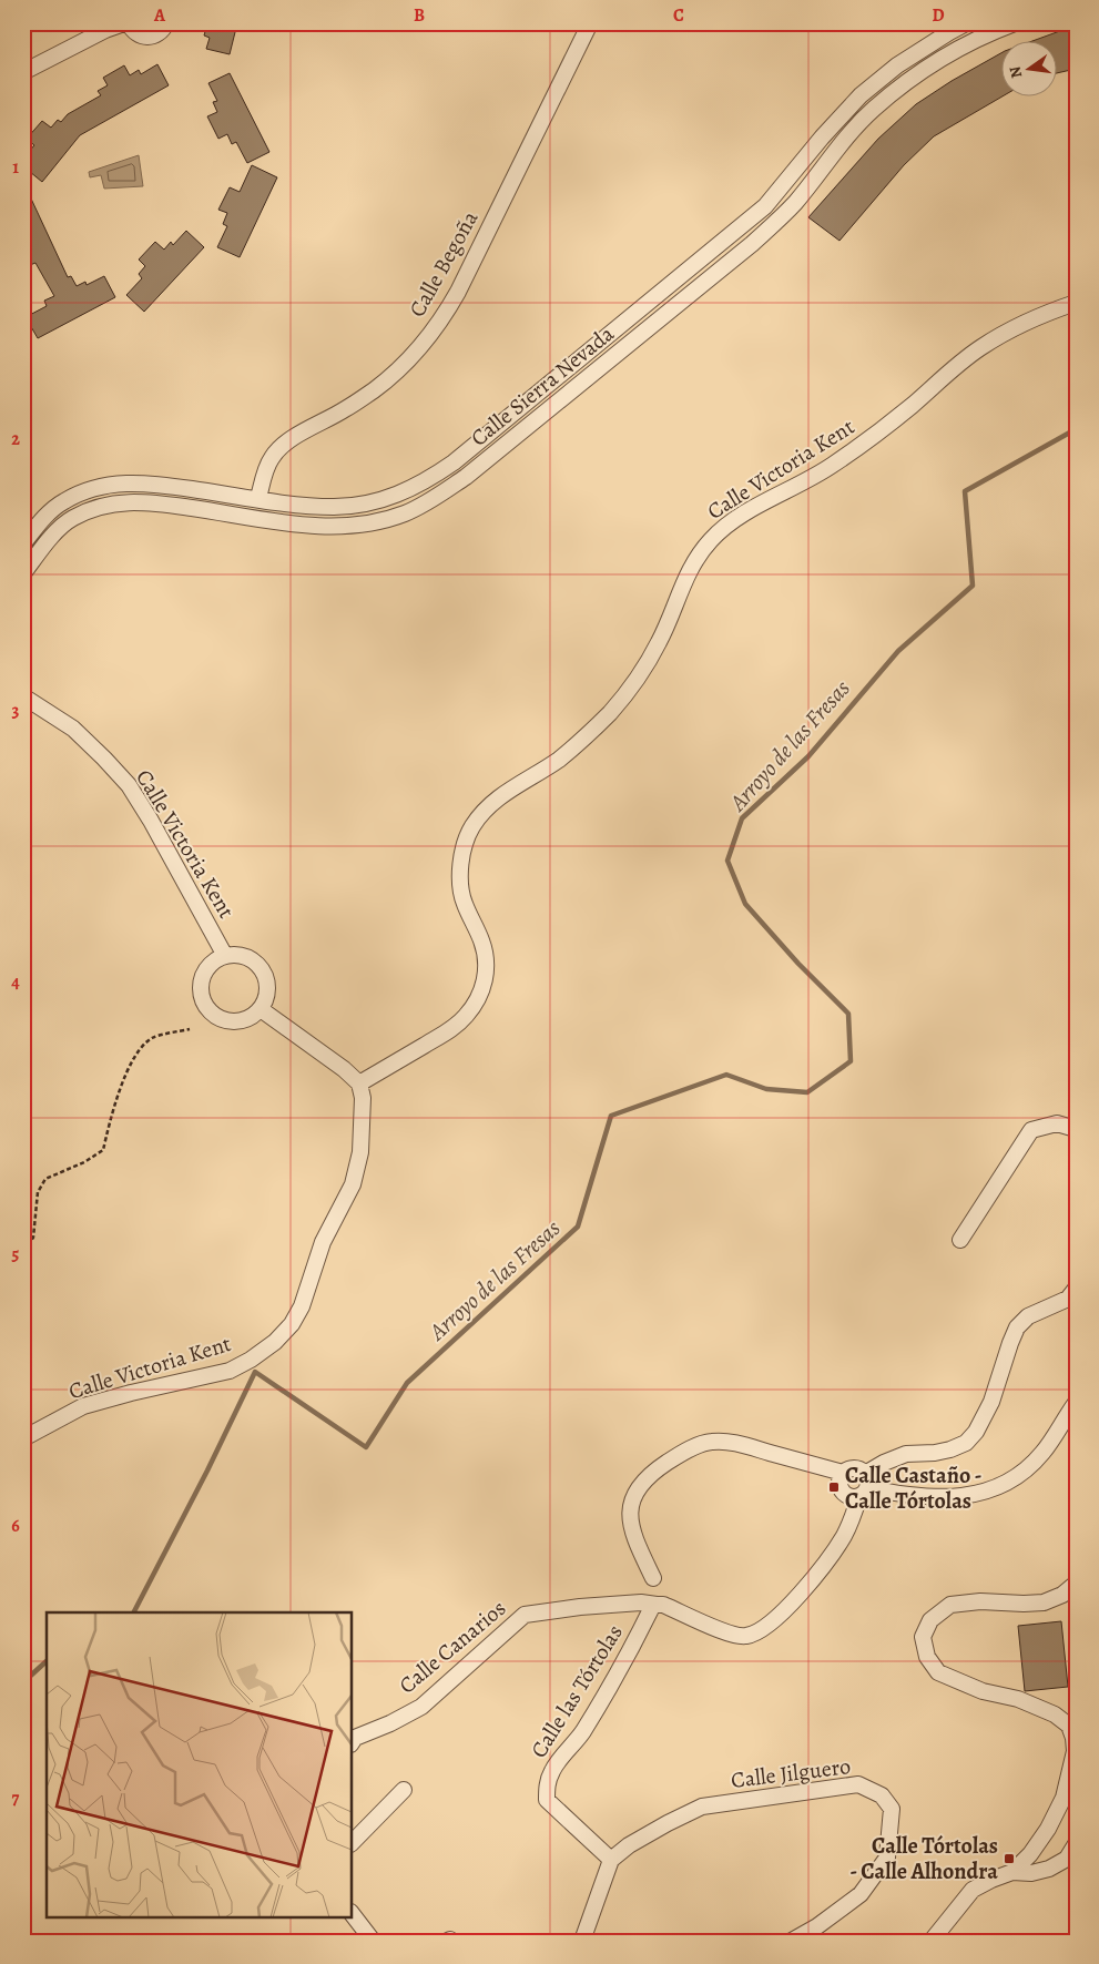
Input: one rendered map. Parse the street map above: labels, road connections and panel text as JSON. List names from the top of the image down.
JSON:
{
  "streets": {
    "street": [
      "Calle Begoña",
      "Calle Sierra Nevada",
      "Calle Victoria Kent",
      "Calle Canarios",
      "Calle las Tórtolas",
      "Calle Jilguero"
    ]
  },
  "crossings": [
    ["Calle Begoña", "Calle Sierra Nevada"],
    ["Calle Canarios", "Calle las Tórtolas"],
    ["Calle las Tórtolas", "Calle Jilguero"]
  ],
  "water": ["Arroyo de las Fresas"],
  "places": {
    "transit": ["Calle Castaño - Calle Tórtolas", "Calle Tórtolas - Calle Alhondra"]
  },
  "north": "left",
  "grid": {
    "columns": [
      "A",
      "B",
      "C",
      "D"
    ],
    "rows": [
      "1",
      "2",
      "3",
      "4",
      "5",
      "6",
      "7"
    ]
  }
}
